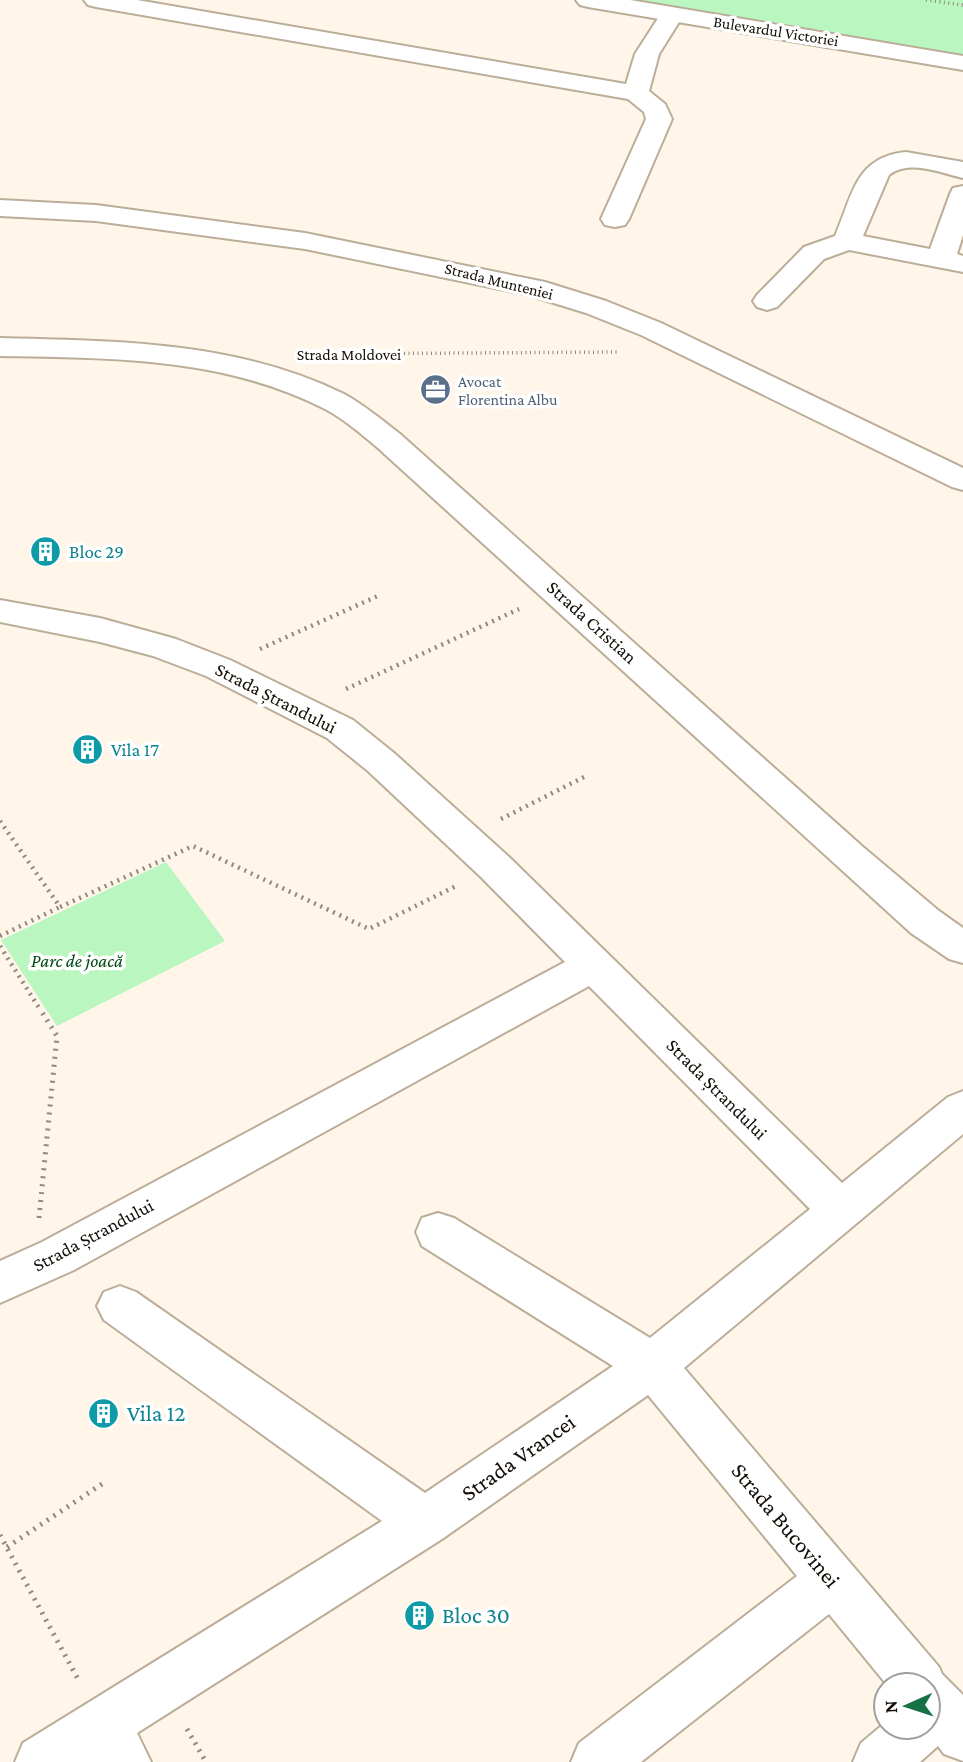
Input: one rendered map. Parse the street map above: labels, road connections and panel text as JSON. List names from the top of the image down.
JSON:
{
  "streets": {
    "street": [
      "Bulevardul Victoriei",
      "Strada Munteniei",
      "Strada Cristian",
      "Strada Ștrandului",
      "Strada Vrancei",
      "Strada Bucovinei"
    ],
    "path": ["Strada Moldovei"]
  },
  "crossings": [
    ["Strada Munteniei", "Strada Moldovei"],
    ["Strada Ștrandului", "Strada Vrancei"],
    ["Strada Vrancei", "Strada Bucovinei"]
  ],
  "parks": ["Parc de joacă"],
  "places": {
    "office": ["Avocat Florentina Albu"],
    "building": [
      "Bloc 29",
      "Vila 17",
      "Vila 12",
      "Bloc 30"
    ]
  },
  "north": "left"
}
